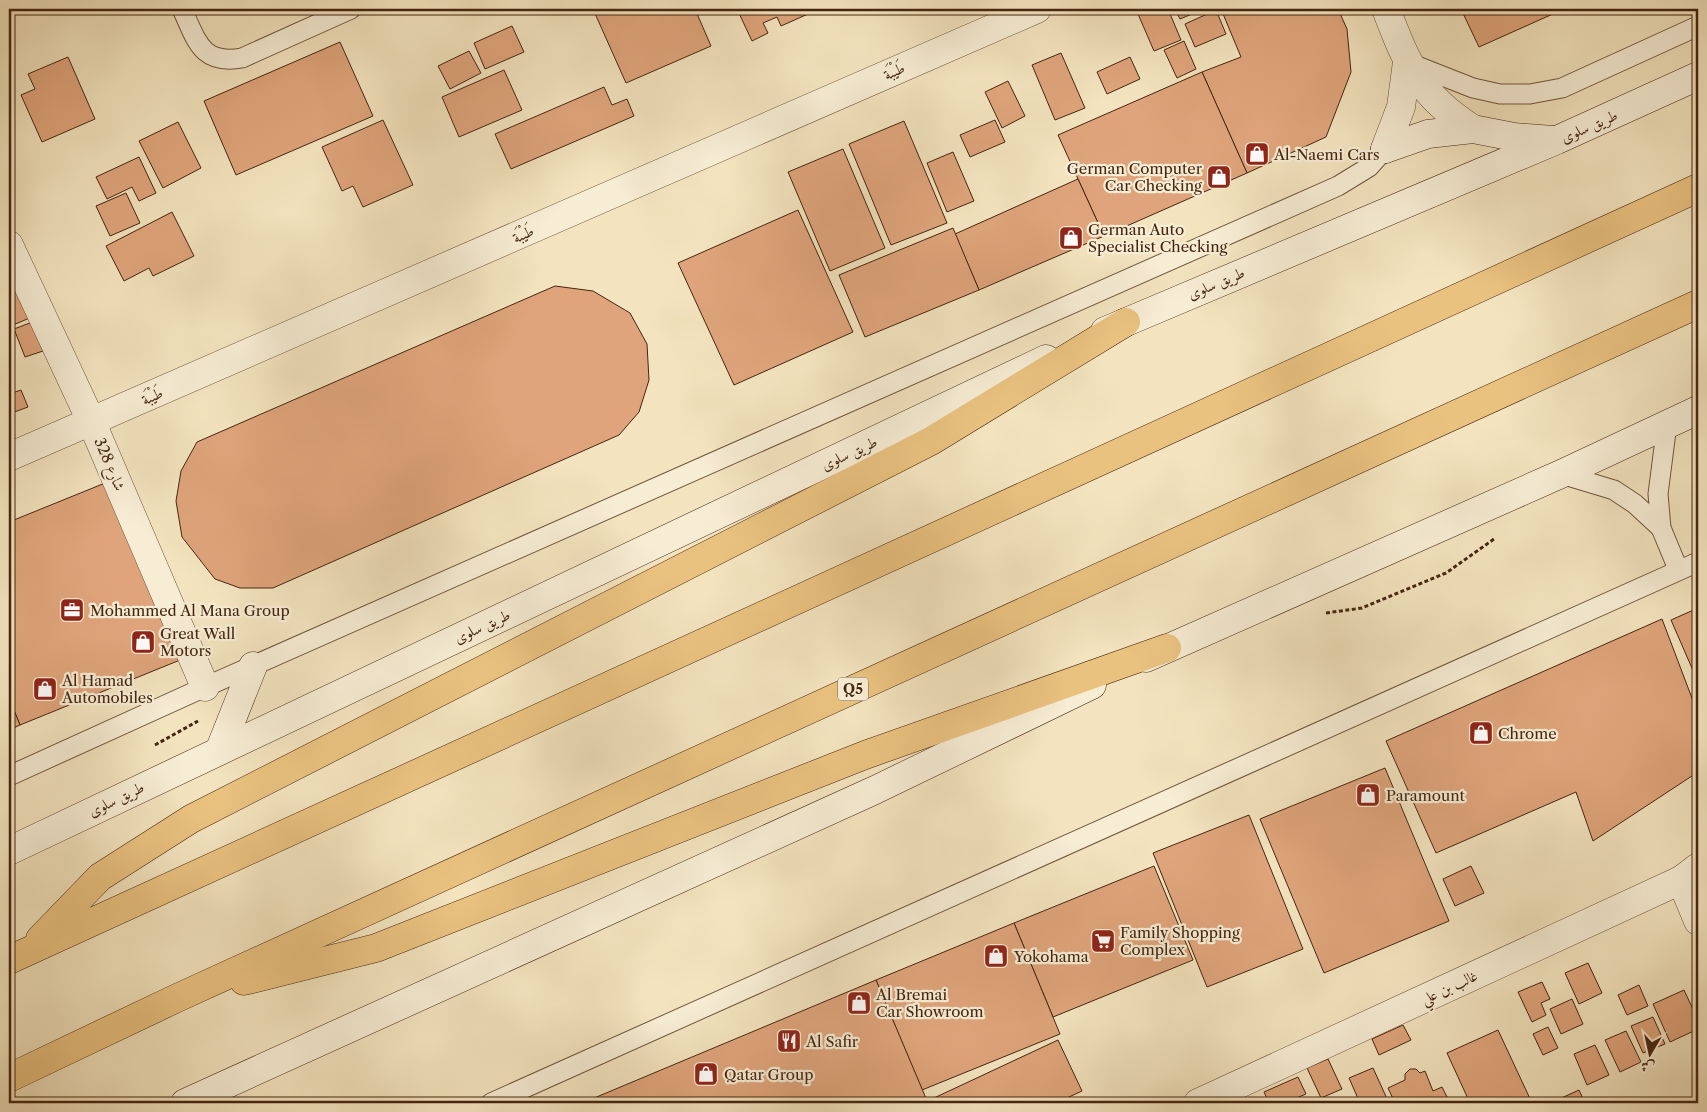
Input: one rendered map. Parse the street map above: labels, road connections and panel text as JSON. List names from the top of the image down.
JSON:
{
  "streets": {
    "highway": ["Q5"],
    "main road": [
      "طَيْبَة",
      "طريق سلوى",
      "شارع 328",
      "غالب بن علي"
    ]
  },
  "crossings": [
    ["طَيْبَة", "شارع 328"]
  ],
  "places": {
    "shop": [
      "Al-Naemi Cars",
      "German Computer Car Checking",
      "German Auto Specialist Checking",
      "Great Wall Motors",
      "Al Hamad Automobiles",
      "Chrome",
      "Paramount",
      "Yokohama",
      "Al Bremai Car Showroom",
      "Qatar Group"
    ],
    "office": ["Mohammed Al Mana Group"],
    "supermarket": ["Family Shopping Complex"],
    "restaurant": ["Al Safir"]
  },
  "north": "bottom"
}
